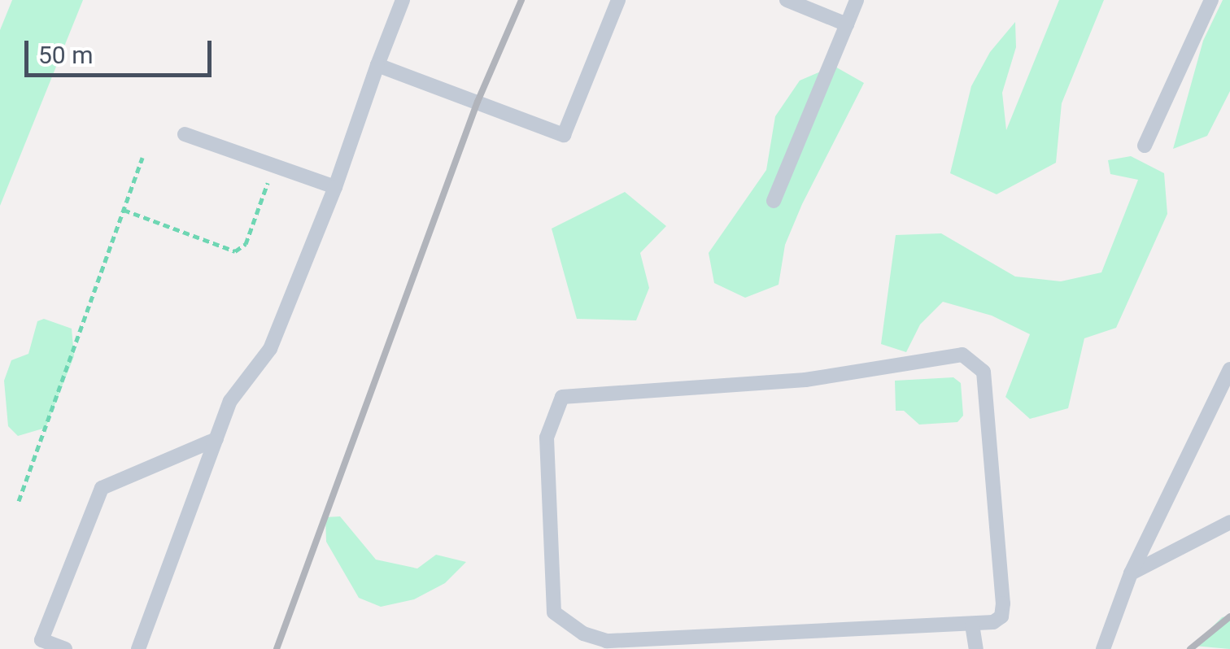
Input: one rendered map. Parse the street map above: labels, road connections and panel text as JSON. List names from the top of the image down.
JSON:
{
  "scale_bar": "50 m"
}
